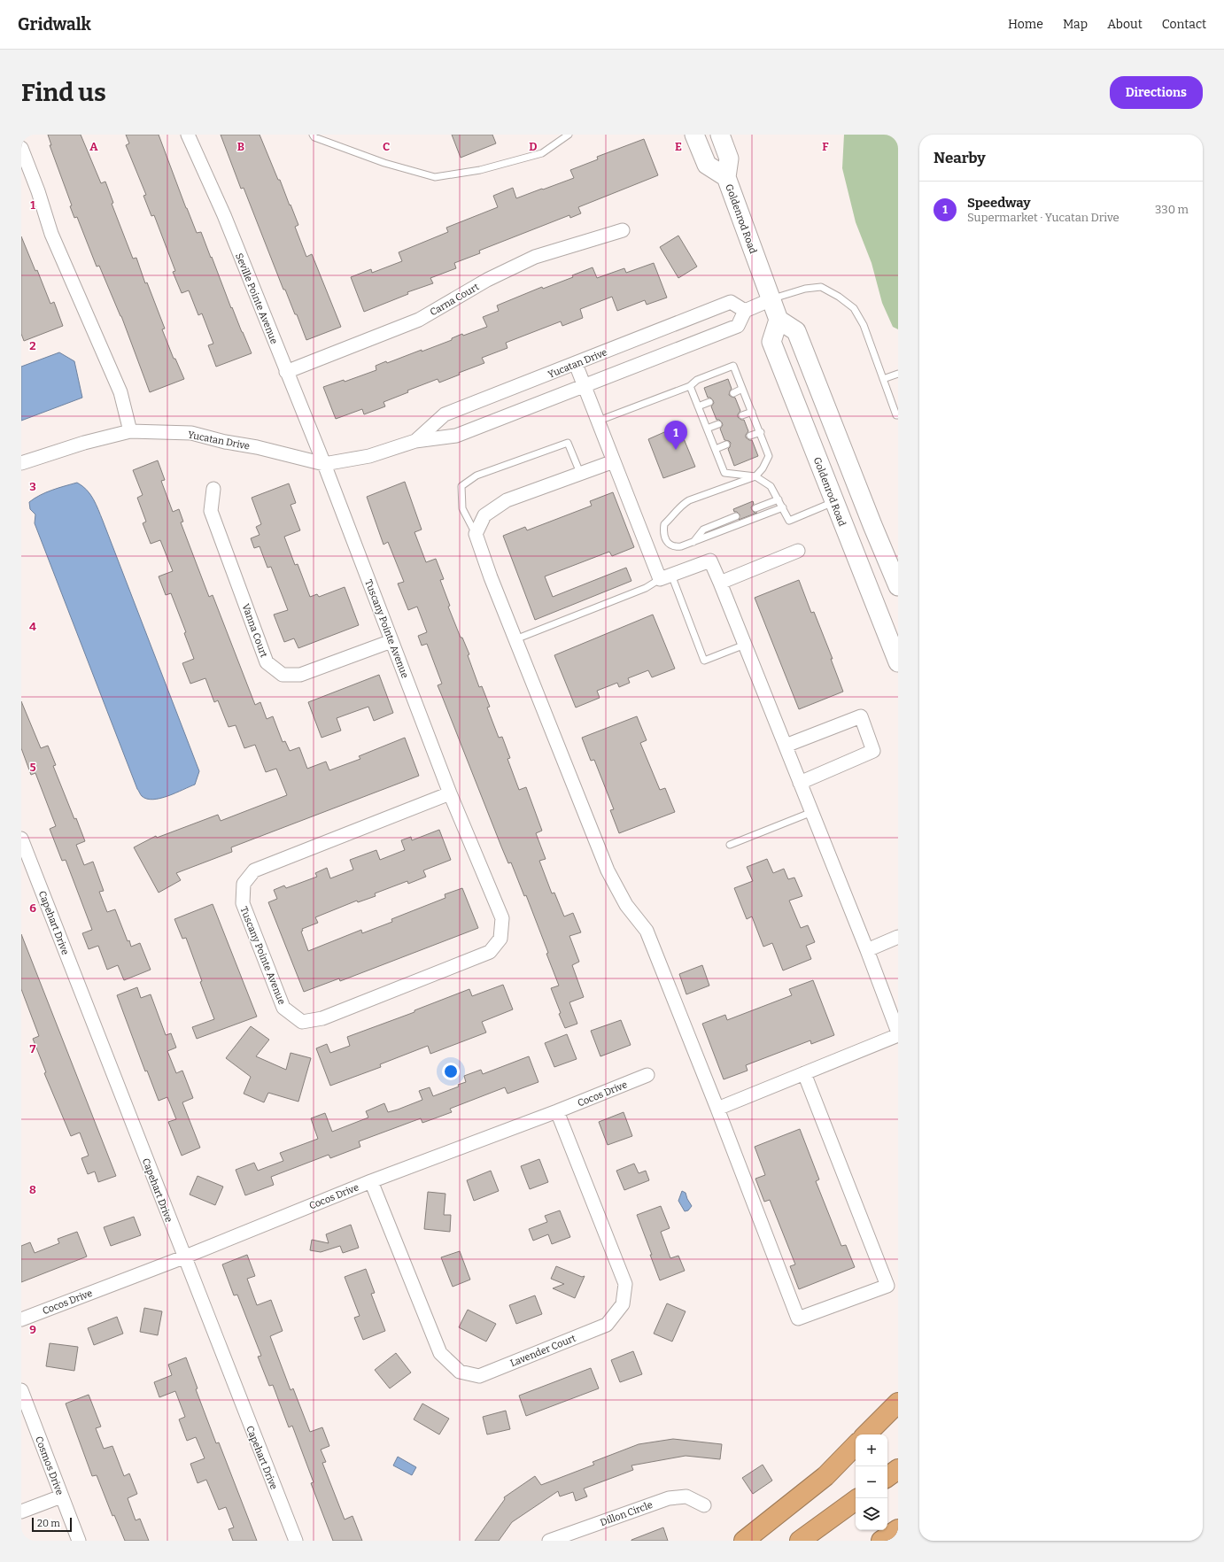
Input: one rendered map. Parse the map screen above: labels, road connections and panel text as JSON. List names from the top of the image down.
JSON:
{
  "streets": {
    "main road": ["Goldenrod Road"],
    "street": [
      "Seville Pointe Avenue",
      "Carna Court",
      "Yucatan Drive",
      "Tuscany Pointe Avenue",
      "Vanna Court",
      "Capehart Drive",
      "Cocos Drive",
      "Lavender Court",
      "Cosmos Drive",
      "Dillon Circle"
    ]
  },
  "crossings": [
    ["Seville Pointe Avenue", "Carna Court"],
    ["Seville Pointe Avenue", "Yucatan Drive"],
    ["Seville Pointe Avenue", "Tuscany Pointe Avenue"],
    ["Yucatan Drive", "Tuscany Pointe Avenue"],
    ["Tuscany Pointe Avenue", "Vanna Court"],
    ["Capehart Drive", "Cocos Drive"],
    ["Cocos Drive", "Lavender Court"]
  ],
  "scale_bar": "20 m",
  "page": {
    "header": "Gridwalk",
    "nav": [
      "Home",
      "Map",
      "About",
      "Contact"
    ],
    "buttons": "Directions",
    "title": "Find us",
    "heading": "Nearby",
    "list": [
      {
        "mark": "1",
        "name": "Speedway",
        "note": "Supermarket · Yucatan Drive",
        "value": "330 m"
      }
    ],
    "pins": "1",
    "map_buttons": ["+", "−"],
    "scale": "20 m"
  },
  "grid": {
    "columns": [
      "A",
      "B",
      "C",
      "D",
      "E",
      "F"
    ],
    "rows": [
      "1",
      "2",
      "3",
      "4",
      "5",
      "6",
      "7",
      "8",
      "9"
    ]
  }
}
